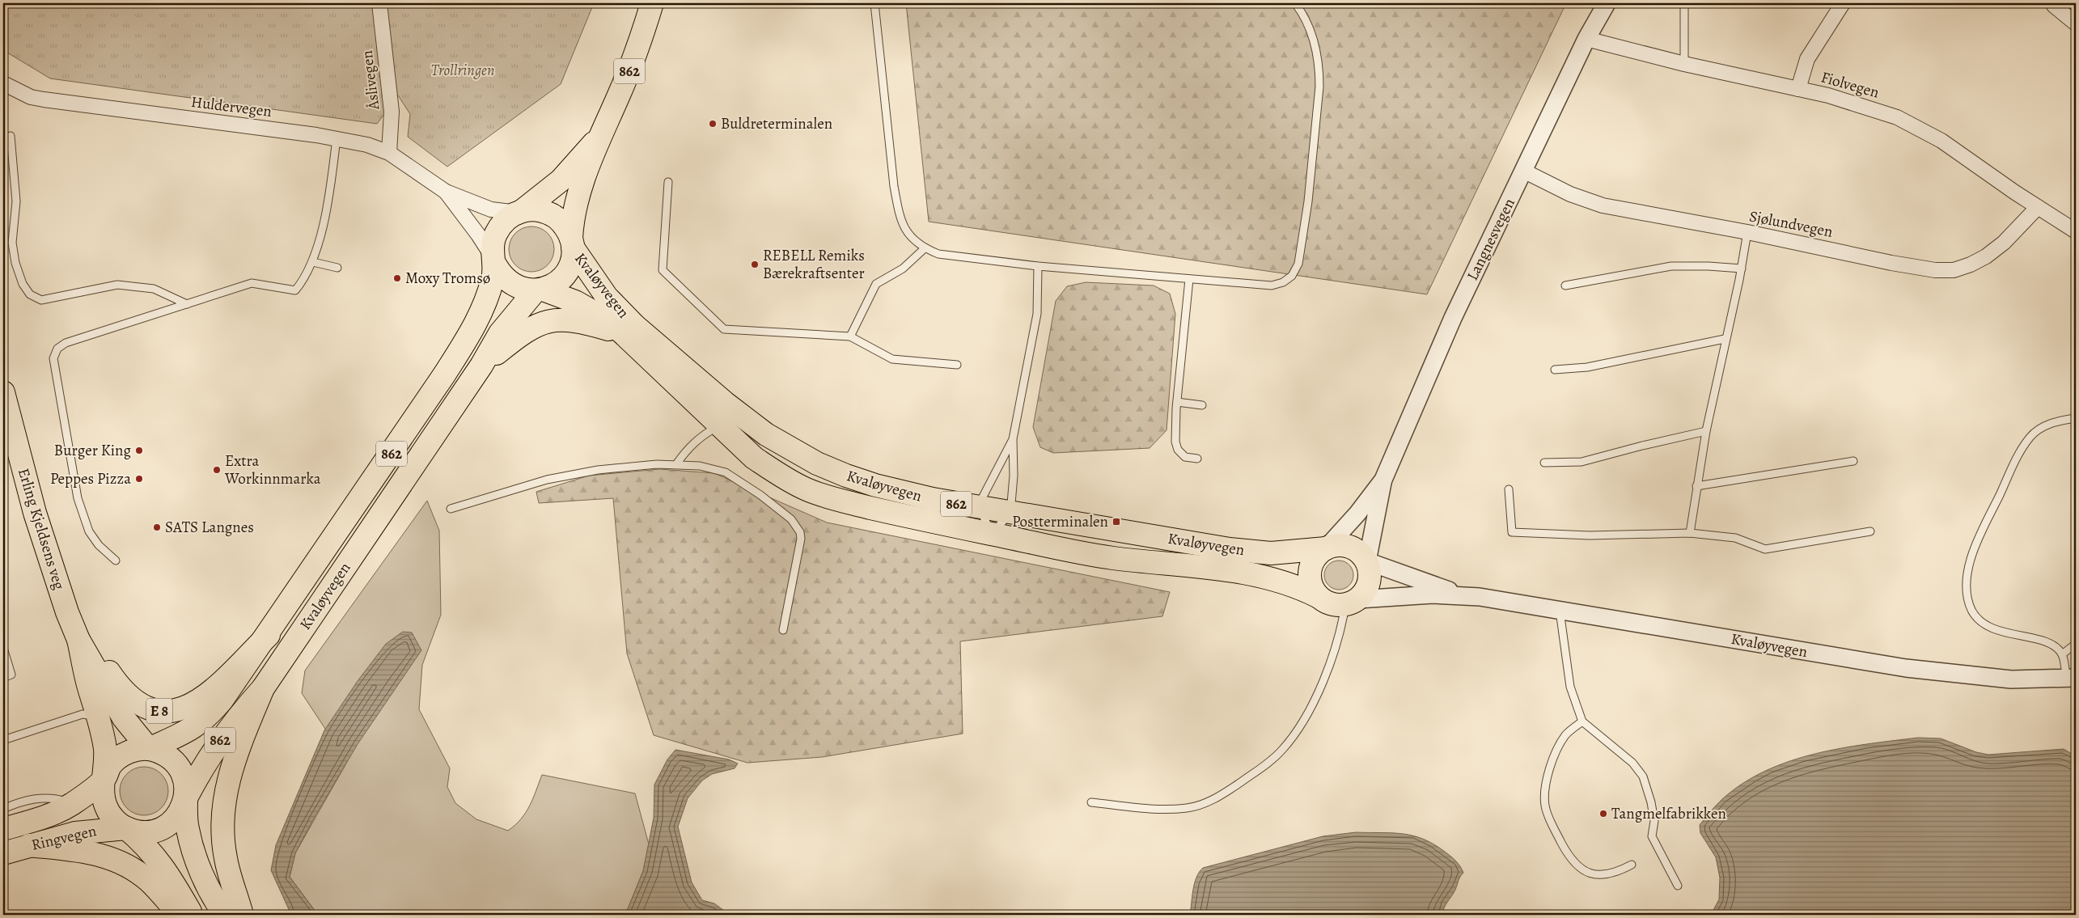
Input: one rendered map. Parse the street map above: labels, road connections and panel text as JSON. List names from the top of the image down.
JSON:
{
  "streets": {
    "main road": [
      "862",
      "Kvaløyvegen",
      "Erling Kjeldsens veg",
      "E 8",
      "Ringvegen"
    ],
    "street": [
      "Åslivegen",
      "Fiolvegen",
      "Huldervegen",
      "Sjølundvegen",
      "Langnesvegen"
    ]
  },
  "crossings": [
    ["862", "Huldervegen"],
    ["862", "Langnesvegen"],
    ["862", "Kvaløyvegen"],
    ["Åslivegen", "Huldervegen"],
    ["Fiolvegen", "Sjølundvegen"],
    ["Fiolvegen", "Langnesvegen"],
    ["Huldervegen", "Kvaløyvegen"],
    ["Sjølundvegen", "Langnesvegen"],
    ["Langnesvegen", "Kvaløyvegen"],
    ["Kvaløyvegen", "Erling Kjeldsens veg"],
    ["Kvaløyvegen", "E 8"],
    ["Kvaløyvegen", "Ringvegen"],
    ["Erling Kjeldsens veg", "E 8"],
    ["Erling Kjeldsens veg", "Ringvegen"],
    ["E 8", "Ringvegen"]
  ],
  "parks": ["Trollringen"],
  "places": {
    "other": [
      "Buldreterminalen",
      "REBELL Remiks Bærekraftsenter",
      "Moxy Tromsø",
      "Burger King",
      "Extra Workinnmarka",
      "Peppes Pizza",
      "SATS Langnes",
      "Tangmelfabrikken"
    ],
    "transit": ["Postterminalen"]
  }
}
